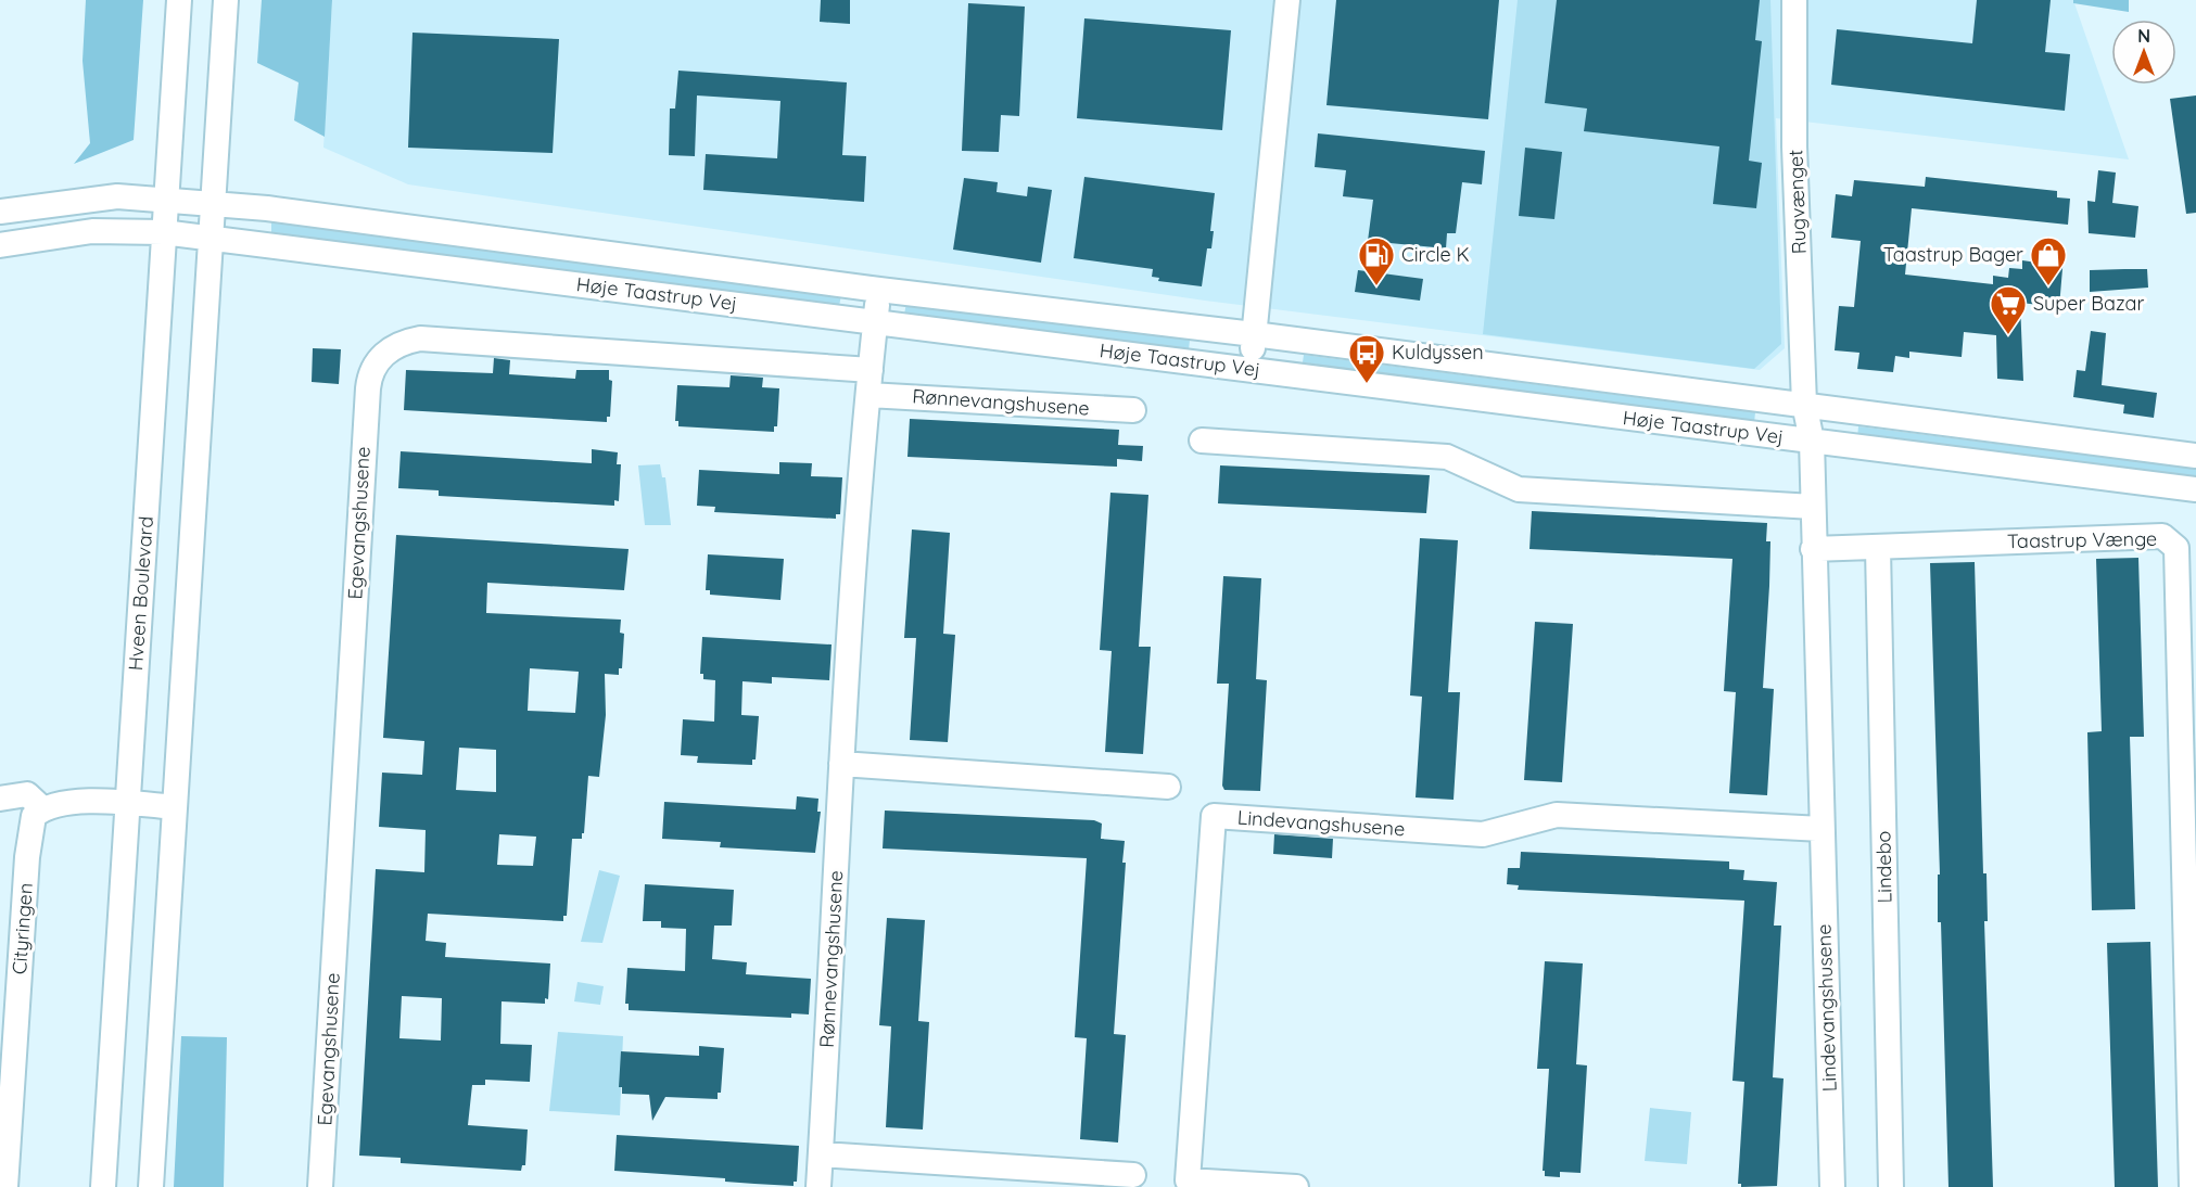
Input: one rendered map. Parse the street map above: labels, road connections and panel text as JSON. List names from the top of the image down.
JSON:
{
  "streets": {
    "street": [
      "Rugvænget",
      "Høje Taastrup Vej",
      "Rønnevangshusene",
      "Egevangshusene",
      "Taastrup Vænge",
      "Hveen Boulevard",
      "Lindevangshusene",
      "Lindebo",
      "Cityringen"
    ]
  },
  "crossings": [
    ["Rugvænget", "Høje Taastrup Vej"],
    ["Rugvænget", "Lindevangshusene"],
    ["Høje Taastrup Vej", "Rønnevangshusene"],
    ["Høje Taastrup Vej", "Hveen Boulevard"],
    ["Høje Taastrup Vej", "Lindevangshusene"],
    ["Rønnevangshusene", "Egevangshusene"],
    ["Taastrup Vænge", "Lindevangshusene"],
    ["Taastrup Vænge", "Lindebo"]
  ],
  "places": {
    "fuel station": ["Circle K"],
    "shop": ["Taastrup Bager"],
    "supermarket": ["Super Bazar"],
    "bus stop": ["Kuldyssen"]
  },
  "north": "top"
}
